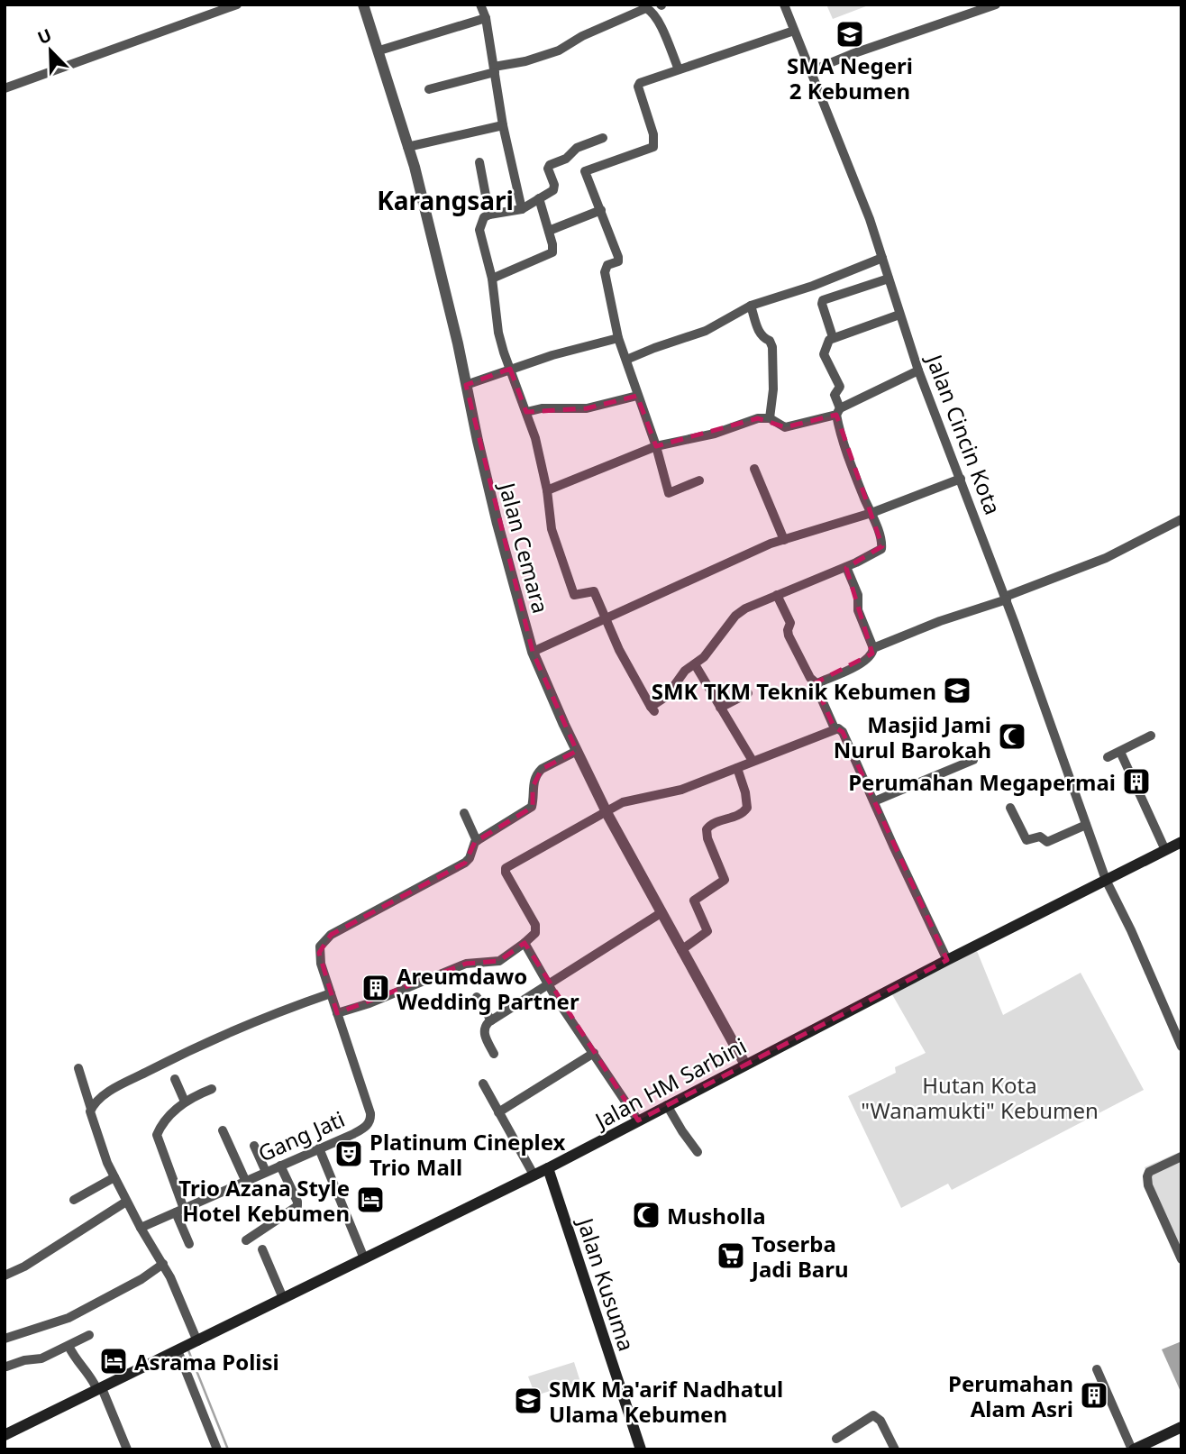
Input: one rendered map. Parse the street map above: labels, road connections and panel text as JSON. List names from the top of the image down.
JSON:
{
  "streets": {
    "main road": ["Jalan HM Sarbini", "Jalan Kusuma"],
    "street": ["Jalan Cincin Kota", "Jalan Cemara", "Gang Jati"]
  },
  "crossings": [
    ["Jalan Cincin Kota", "Jalan HM Sarbini"],
    ["Jalan Cemara", "Jalan HM Sarbini"],
    ["Jalan HM Sarbini", "Jalan Kusuma"]
  ],
  "districts": ["Karangsari"],
  "parks": ["Hutan Kota \"Wanamukti\" Kebumen"],
  "places": {
    "school or university": ["SMA Negeri 2 Kebumen", "SMK TKM Teknik Kebumen", "SMK Ma'arif Nadhatul Ulama Kebumen"],
    "mosque": ["Masjid Jami Nurul Barokah", "Musholla"],
    "building": ["Perumahan Megapermai", "Areumdawo Wedding Partner", "Perumahan Alam Asri"],
    "theatre": ["Platinum Cineplex Trio Mall"],
    "hotel": ["Trio Azana Style Hotel Kebumen", "Asrama Polisi"],
    "supermarket": ["Toserba Jadi Baru"]
  },
  "north": "top left"
}
